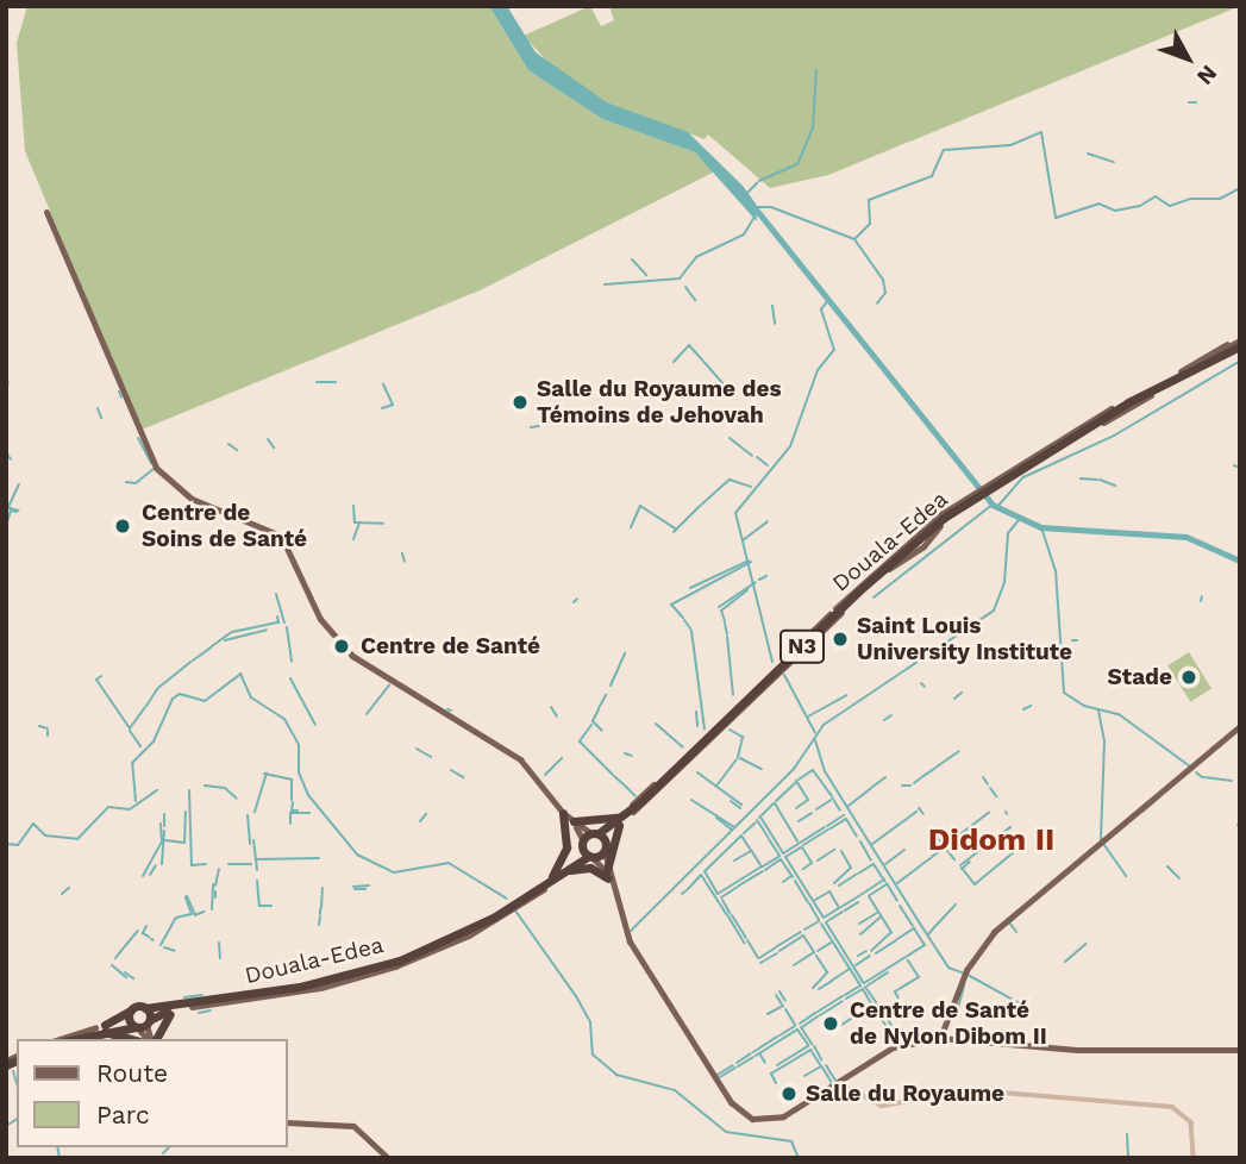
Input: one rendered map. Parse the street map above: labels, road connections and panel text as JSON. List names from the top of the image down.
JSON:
{
  "streets": {
    "highway": ["Douala-Edea", "N3"]
  },
  "crossings": [
    ["Douala-Edea", "N3"]
  ],
  "districts": ["Didom II"],
  "places": [
    "Salle du Royaume des Témoins de Jehovah",
    "Centre de Soins de Santé",
    "Saint Louis University Institute",
    "Centre de Santé",
    "Stade",
    "Centre de Santé de Nylon Dibom II",
    "Salle du Royaume"
  ],
  "legend": ["Route", "Parc"],
  "north": "bottom right"
}
